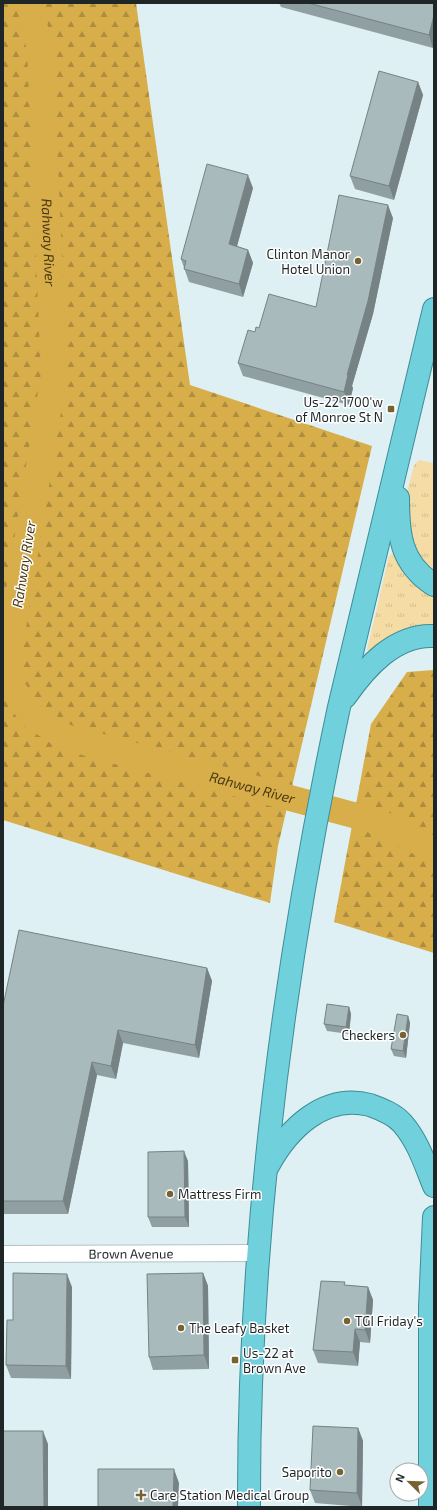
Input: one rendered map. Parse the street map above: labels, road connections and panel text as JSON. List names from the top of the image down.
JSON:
{
  "streets": {
    "street": ["Brown Avenue"]
  },
  "water": ["Rahway River"],
  "places": {
    "other": [
      "Clinton Manor Hotel Union",
      "Checkers",
      "Mattress Firm",
      "TGI Friday's",
      "The Leafy Basket",
      "Saporito"
    ],
    "transit": ["Us-22 1700'w of Monroe St N", "Us-22 at Brown Ave"],
    "health": ["Care Station Medical Group"]
  },
  "north": "top left"
}
